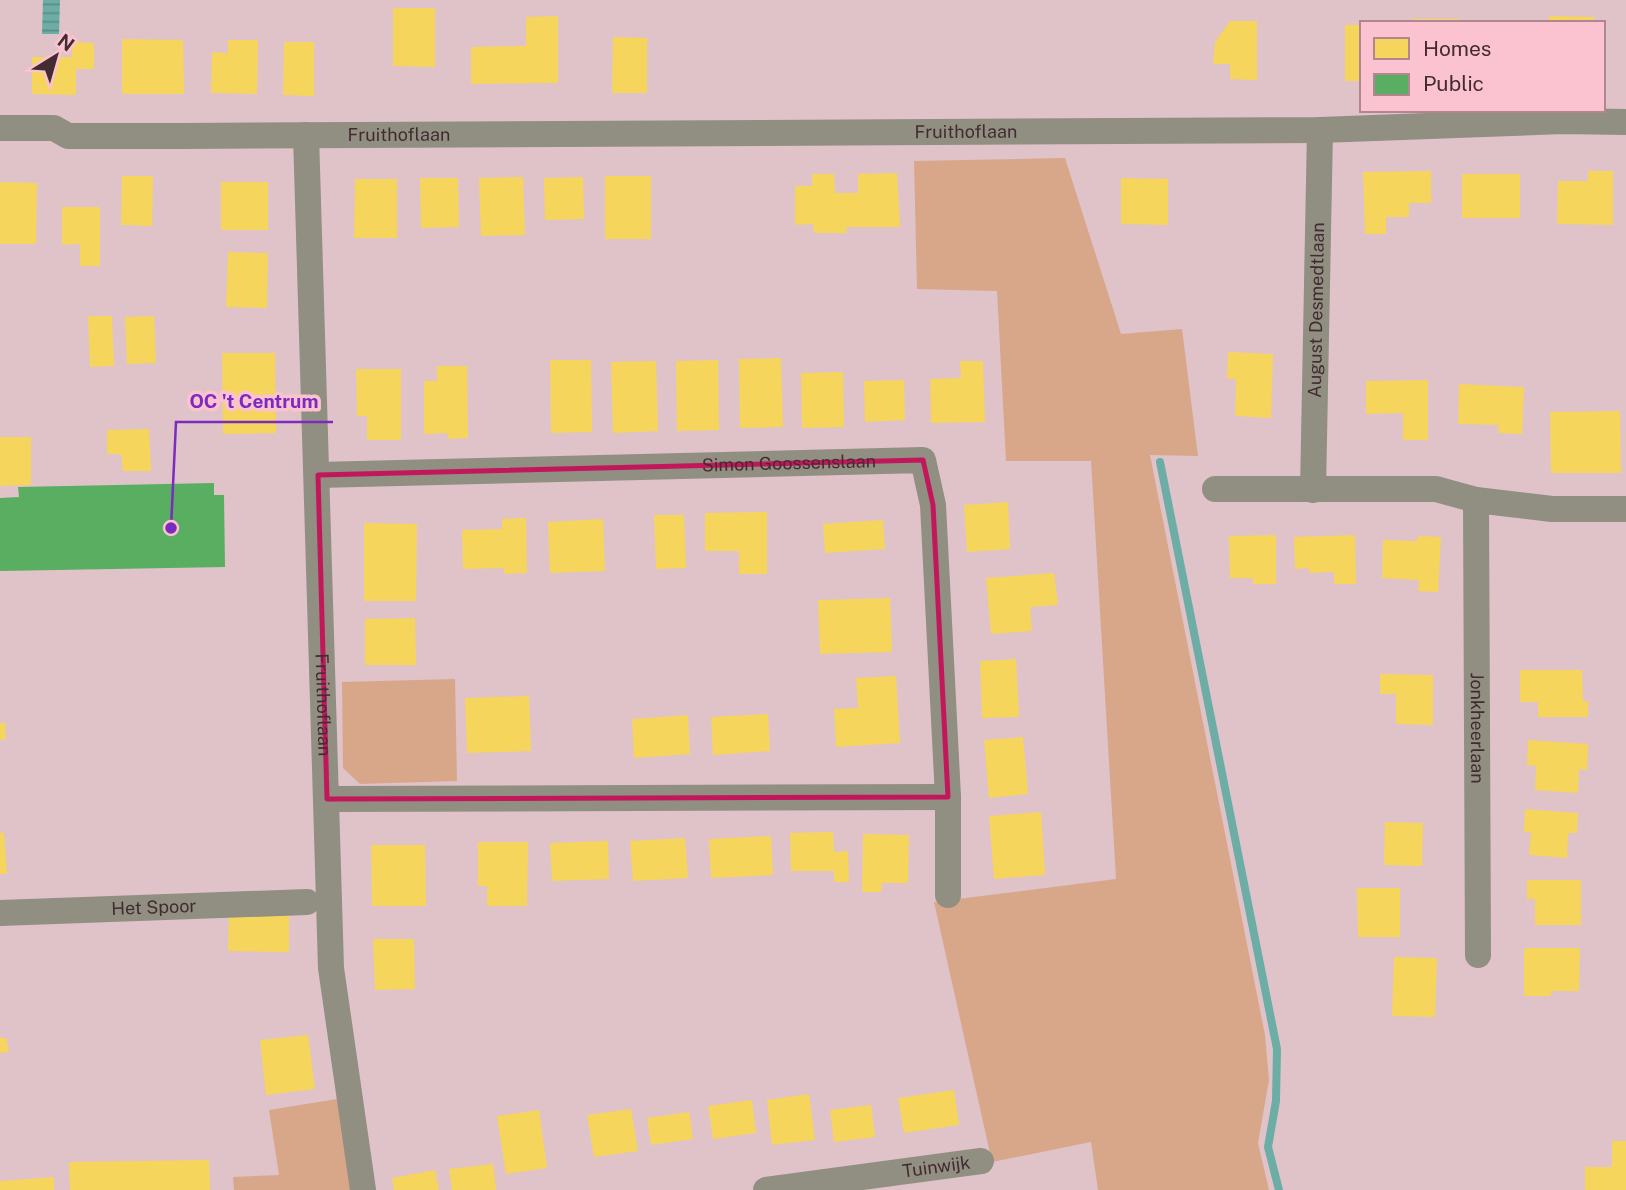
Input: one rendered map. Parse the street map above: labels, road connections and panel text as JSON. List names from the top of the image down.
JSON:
{
  "streets": {
    "street": [
      "Fruithoflaan",
      "August Desmedtlaan",
      "Simon Goossenslaan",
      "Jonkheerlaan",
      "Het Spoor",
      "Tuinwijk"
    ]
  },
  "crossings": [
    ["Fruithoflaan", "August Desmedtlaan"],
    ["Fruithoflaan", "Simon Goossenslaan"]
  ],
  "places": ["OC 't Centrum"],
  "legend": ["Homes", "Public"],
  "north": "top right"
}
